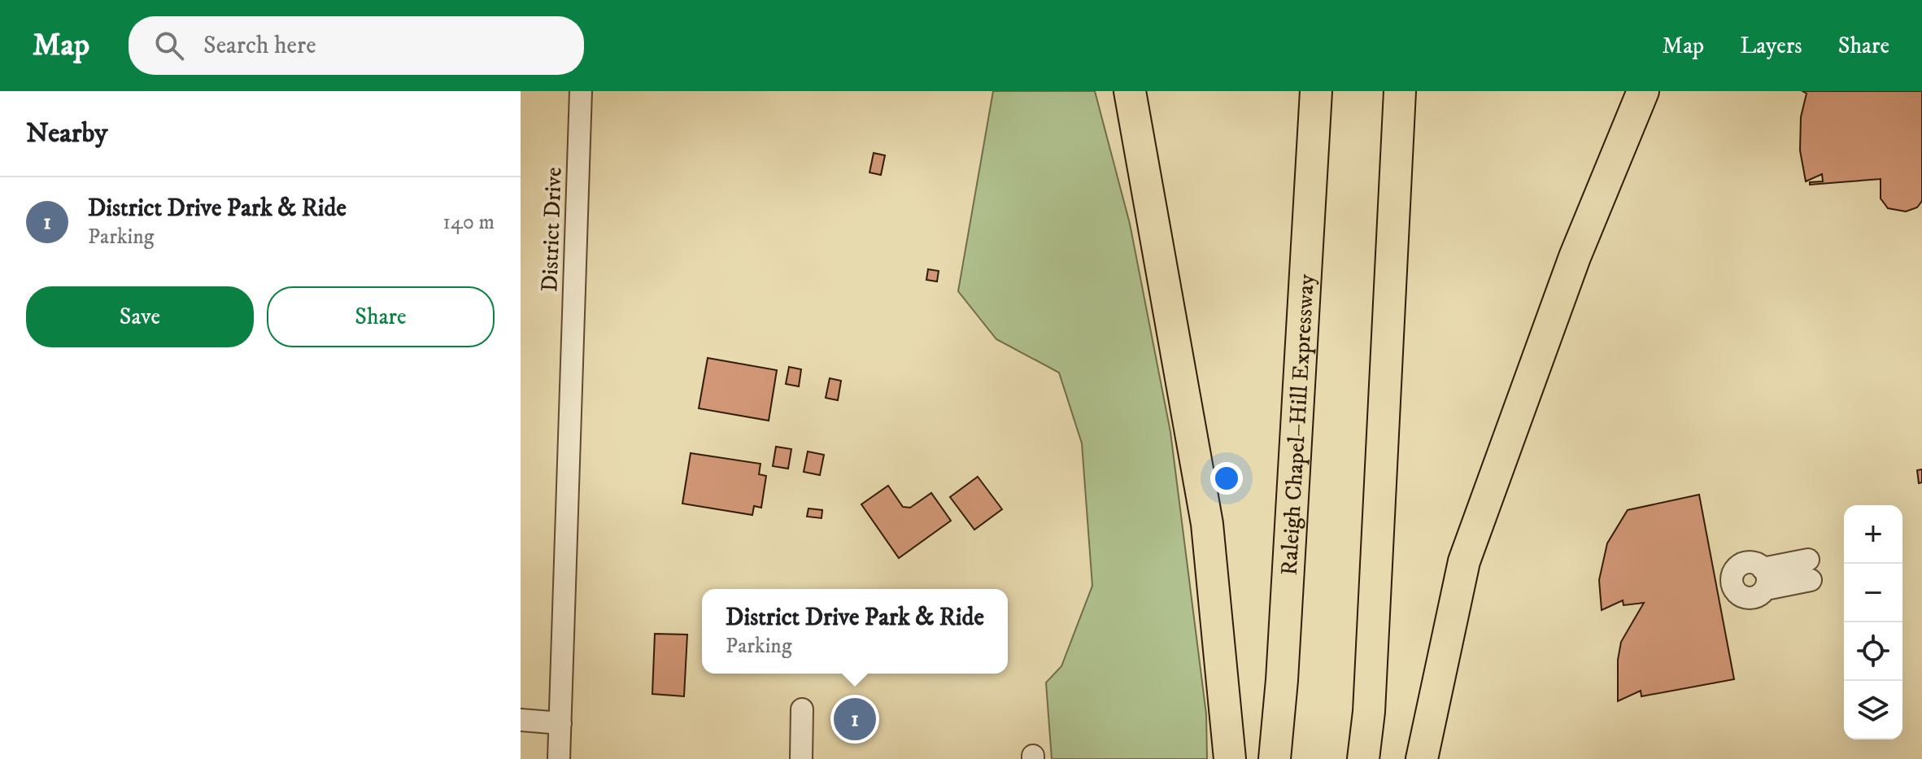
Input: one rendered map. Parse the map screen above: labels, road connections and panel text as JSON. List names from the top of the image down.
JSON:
{
  "streets": {
    "highway": ["Raleigh Chapel–Hill Expressway"],
    "street": ["District Drive"]
  },
  "page": {
    "header": "Map",
    "search": "Search here",
    "nav": ["Map", "Layers", "Share"],
    "heading": "Nearby",
    "list": [
      {
        "mark": "1",
        "name": "District Drive Park & Ride",
        "note": "Parking",
        "value": "140 m"
      }
    ],
    "buttons": ["Save", "Share"],
    "map_buttons": ["+", "−"],
    "popup": ["District Drive Park & Ride", "Parking"],
    "pins": "1"
  }
}
